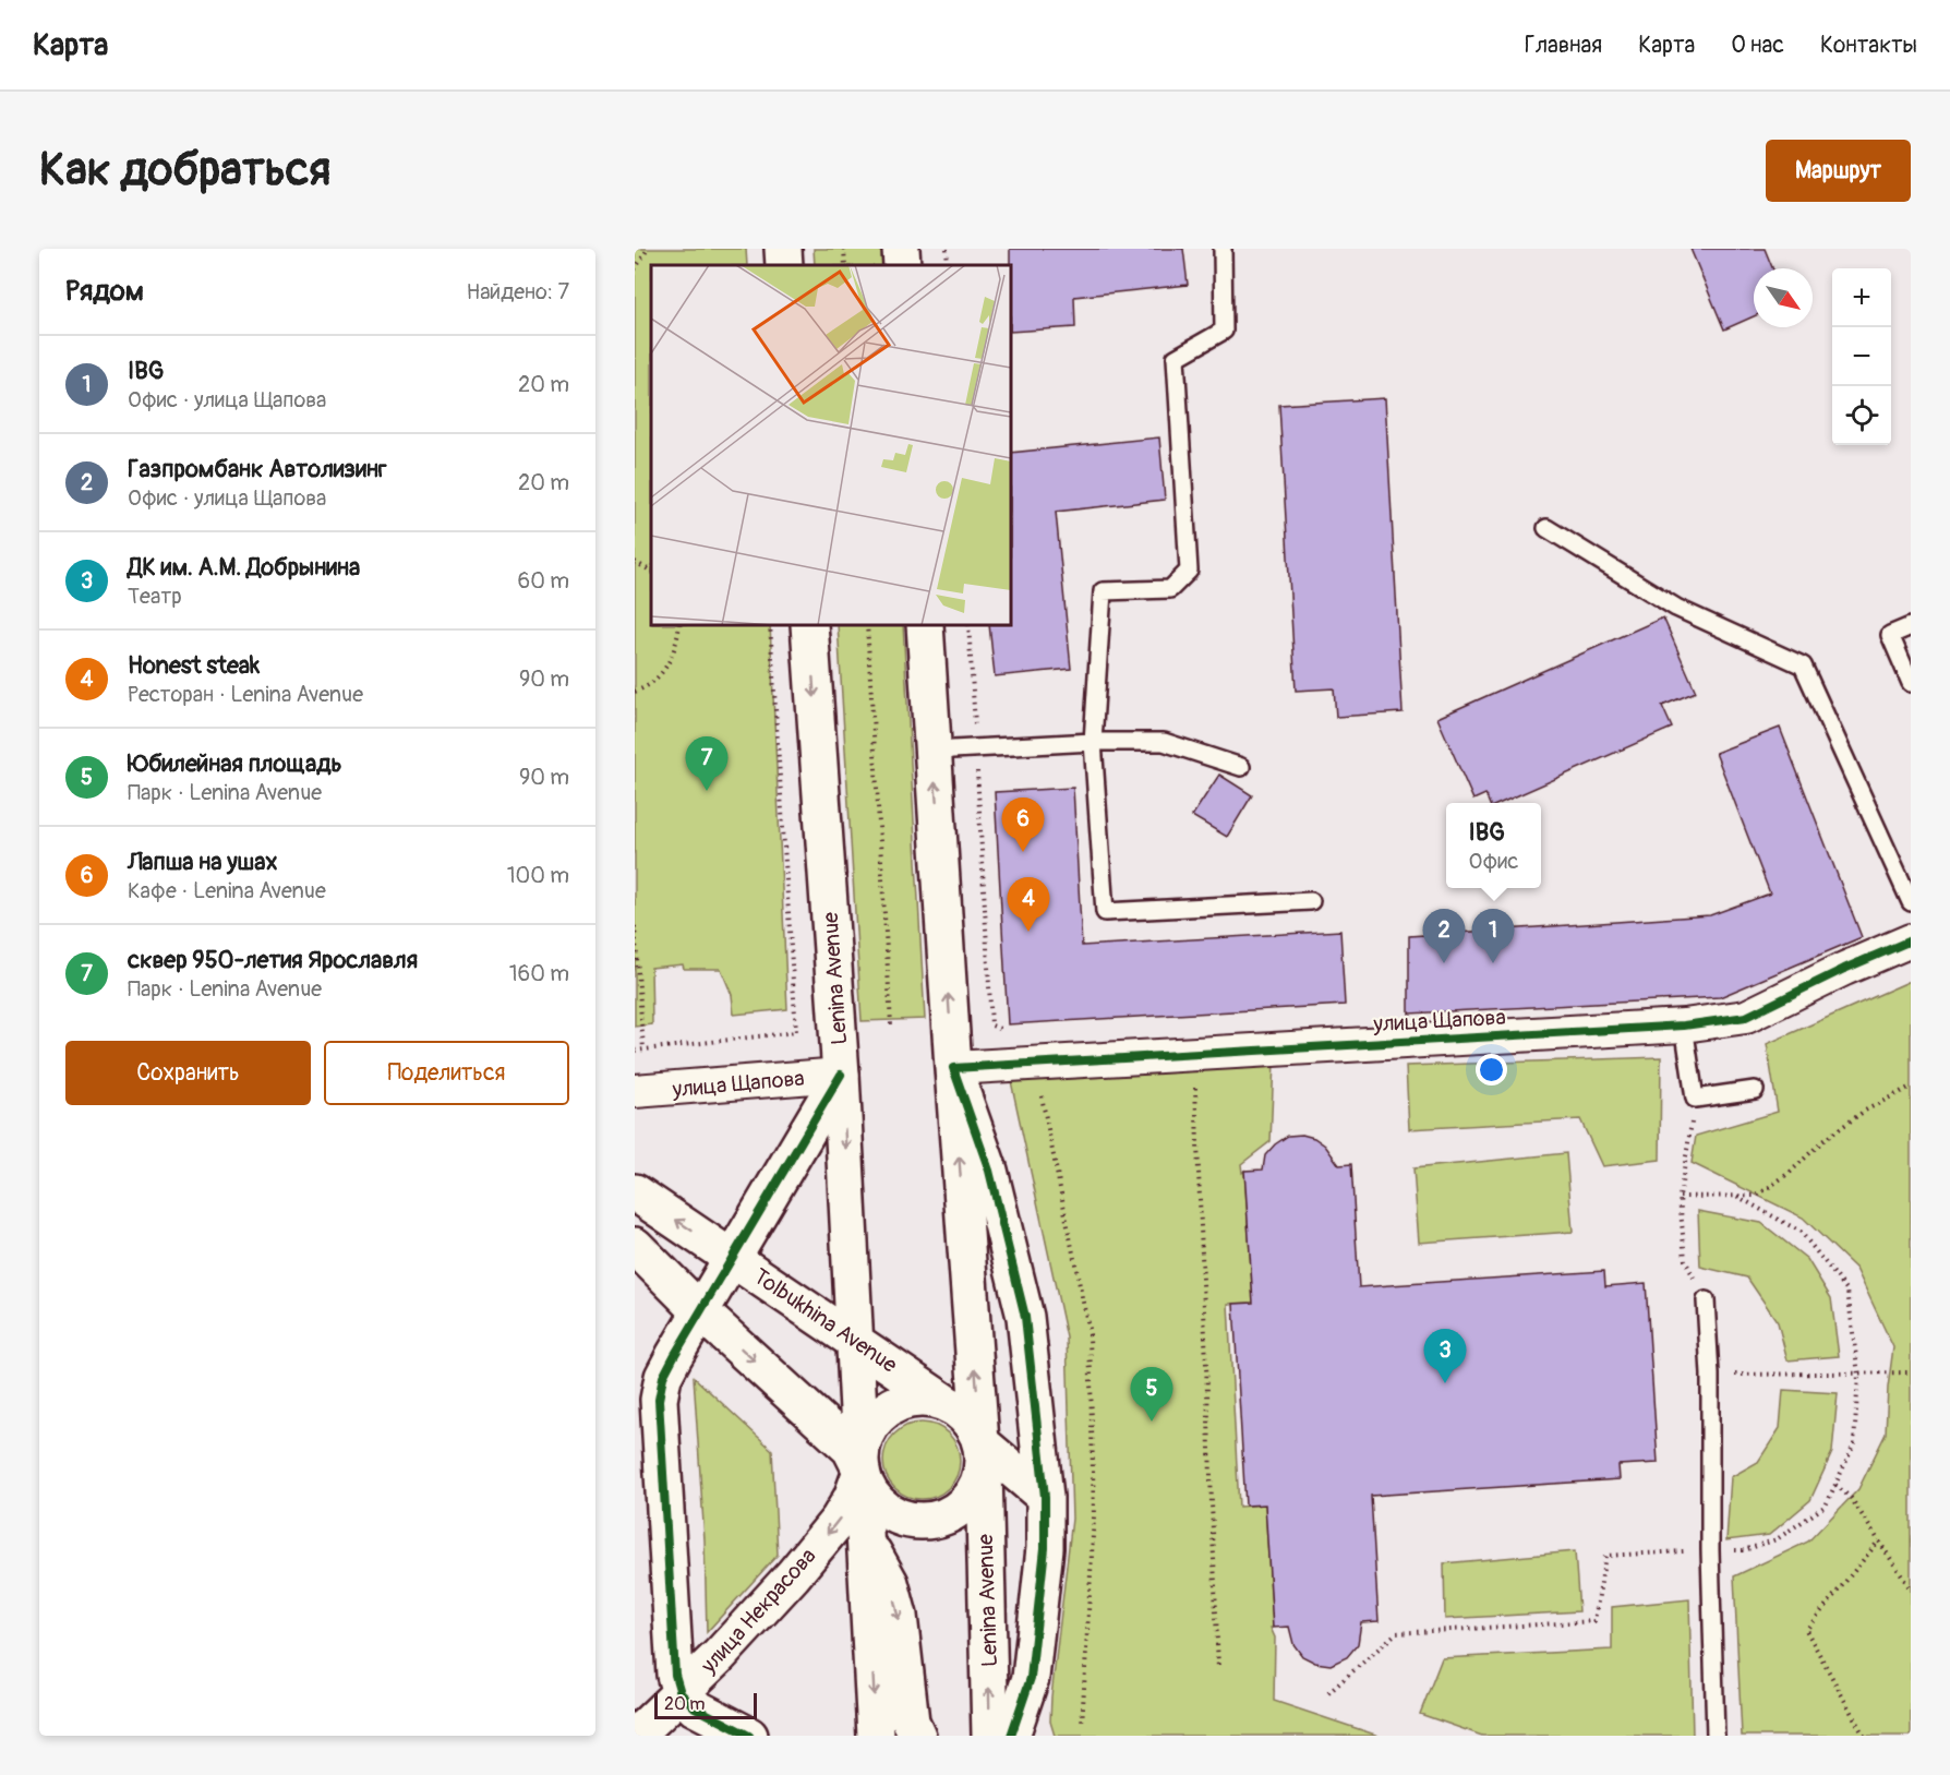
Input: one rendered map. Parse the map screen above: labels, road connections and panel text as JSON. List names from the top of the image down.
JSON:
{
  "streets": {
    "main road": ["Lenina Avenue", "Tolbukhina Avenue", "улица Некрасова"],
    "street": ["улица Щапова"]
  },
  "crossings": [
    ["Lenina Avenue", "улица Щапова"],
    ["Lenina Avenue", "Tolbukhina Avenue"],
    ["Lenina Avenue", "улица Некрасова"],
    ["Tolbukhina Avenue", "улица Некрасова"]
  ],
  "one_way": ["улица Некрасова"],
  "scale_bar": "20 m",
  "north": "bottom right",
  "page": {
    "header": "Карта",
    "nav": [
      "Главная",
      "Карта",
      "О нас",
      "Контакты"
    ],
    "buttons": [
      "Маршрут",
      ["Сохранить", "Поделиться"]
    ],
    "title": "Как добраться",
    "heading": ["Рядом", "Найдено: 7"],
    "map_buttons": ["+", "−"],
    "list": [
      {
        "mark": "1",
        "name": "IBG",
        "note": "Офис · улица Щапова",
        "value": "20 m"
      },
      {
        "mark": "2",
        "name": "Газпромбанк Автолизинг",
        "note": "Офис · улица Щапова",
        "value": "20 m"
      },
      {
        "mark": "3",
        "name": "ДК им. А.М. Добрынина",
        "note": "Театр",
        "value": "60 m"
      },
      {
        "mark": "4",
        "name": "Honest steak",
        "note": "Ресторан · Lenina Avenue",
        "value": "90 m"
      },
      {
        "mark": "5",
        "name": "Юбилейная площадь",
        "note": "Парк · Lenina Avenue",
        "value": "90 m"
      },
      {
        "mark": "6",
        "name": "Лапша на ушах",
        "note": "Кафе · Lenina Avenue",
        "value": "100 m"
      },
      {
        "mark": "7",
        "name": "сквер 950-летия Ярославля",
        "note": "Парк · Lenina Avenue",
        "value": "160 m"
      }
    ],
    "pins": [
      "7",
      "6",
      "4",
      "1",
      "2",
      "3",
      "5"
    ],
    "popup": ["IBG", "Офис"],
    "scale": "20 m"
  }
}
